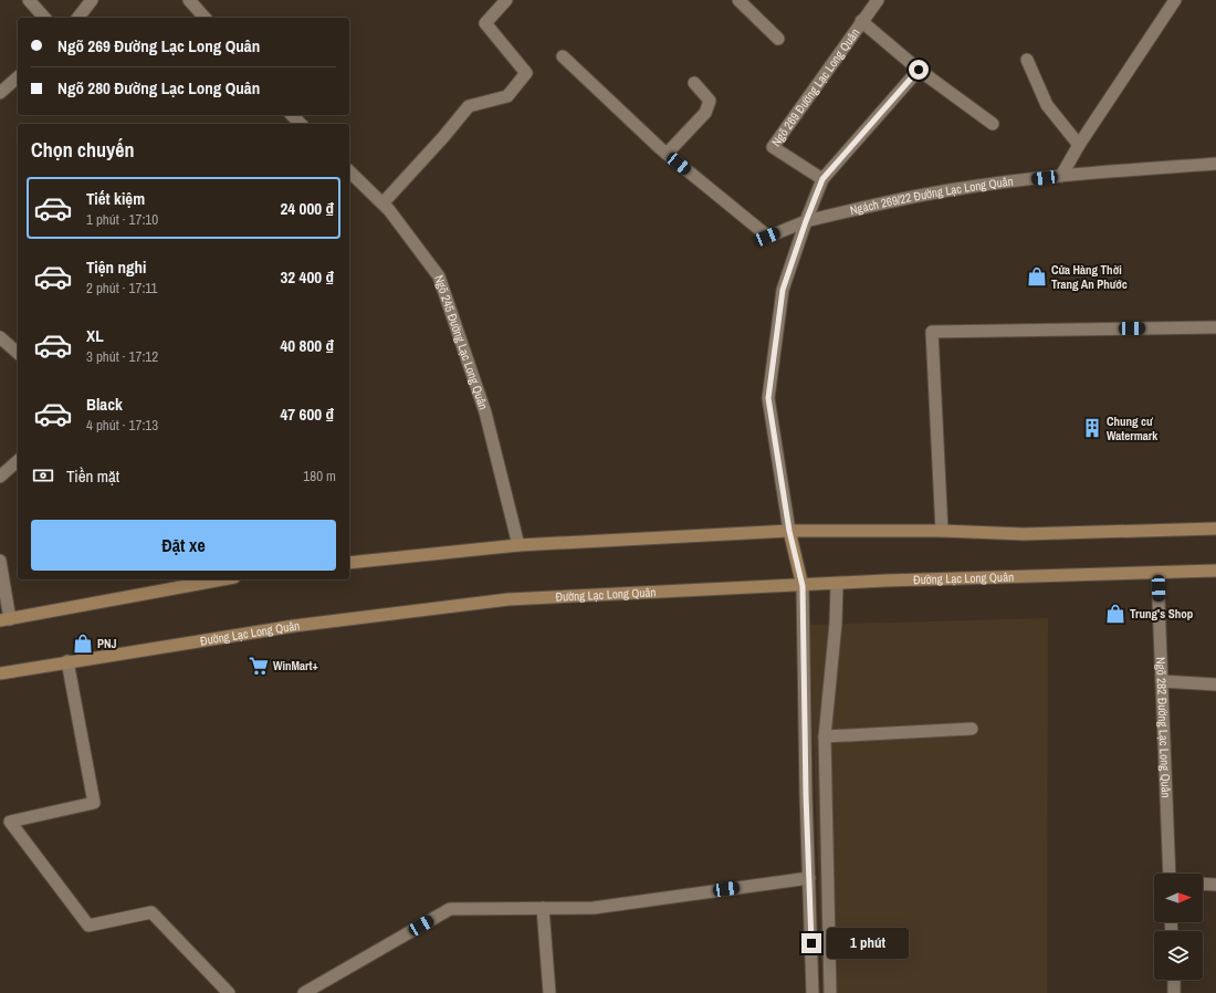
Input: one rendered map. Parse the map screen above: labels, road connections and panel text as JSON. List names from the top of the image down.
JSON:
{
  "streets": {
    "main road": ["Đường Lạc Long Quân"],
    "street": [
      "Ngõ 269 Đường Lạc Long Quân",
      "Ngách 269/22 Đường Lạc Long Quân",
      "Ngõ 245 Đường Lạc Long Quân",
      "Ngõ 282 Đường Lạc Long Quân"
    ]
  },
  "crossings": [
    ["Đường Lạc Long Quân", "Ngõ 282 Đường Lạc Long Quân"]
  ],
  "places": {
    "shop": ["Cửa Hàng Thời Trang An Phước", "Trung's Shop", "PNJ"],
    "building": ["Chung cư Watermark"],
    "supermarket": ["WinMart+"]
  },
  "north": "right",
  "page": {
    "banner": ["Ngõ 269 Đường Lạc Long Quân", "Ngõ 280 Đường Lạc Long Quân"],
    "heading": "Chọn chuyến",
    "list": [
      {
        "name": "Tiết kiệm",
        "note": "1 phút · 17:10",
        "value": "24 000 ₫"
      },
      {
        "name": "Tiện nghi",
        "note": "2 phút · 17:11",
        "value": "32 400 ₫"
      },
      {
        "name": "XL",
        "note": "3 phút · 17:12",
        "value": "40 800 ₫"
      },
      {
        "name": "Black",
        "note": "4 phút · 17:13",
        "value": "47 600 ₫"
      }
    ],
    "pay": ["Tiền mặt", "180 m"],
    "buttons": "Đặt xe",
    "bubble": "1 phút"
  }
}
